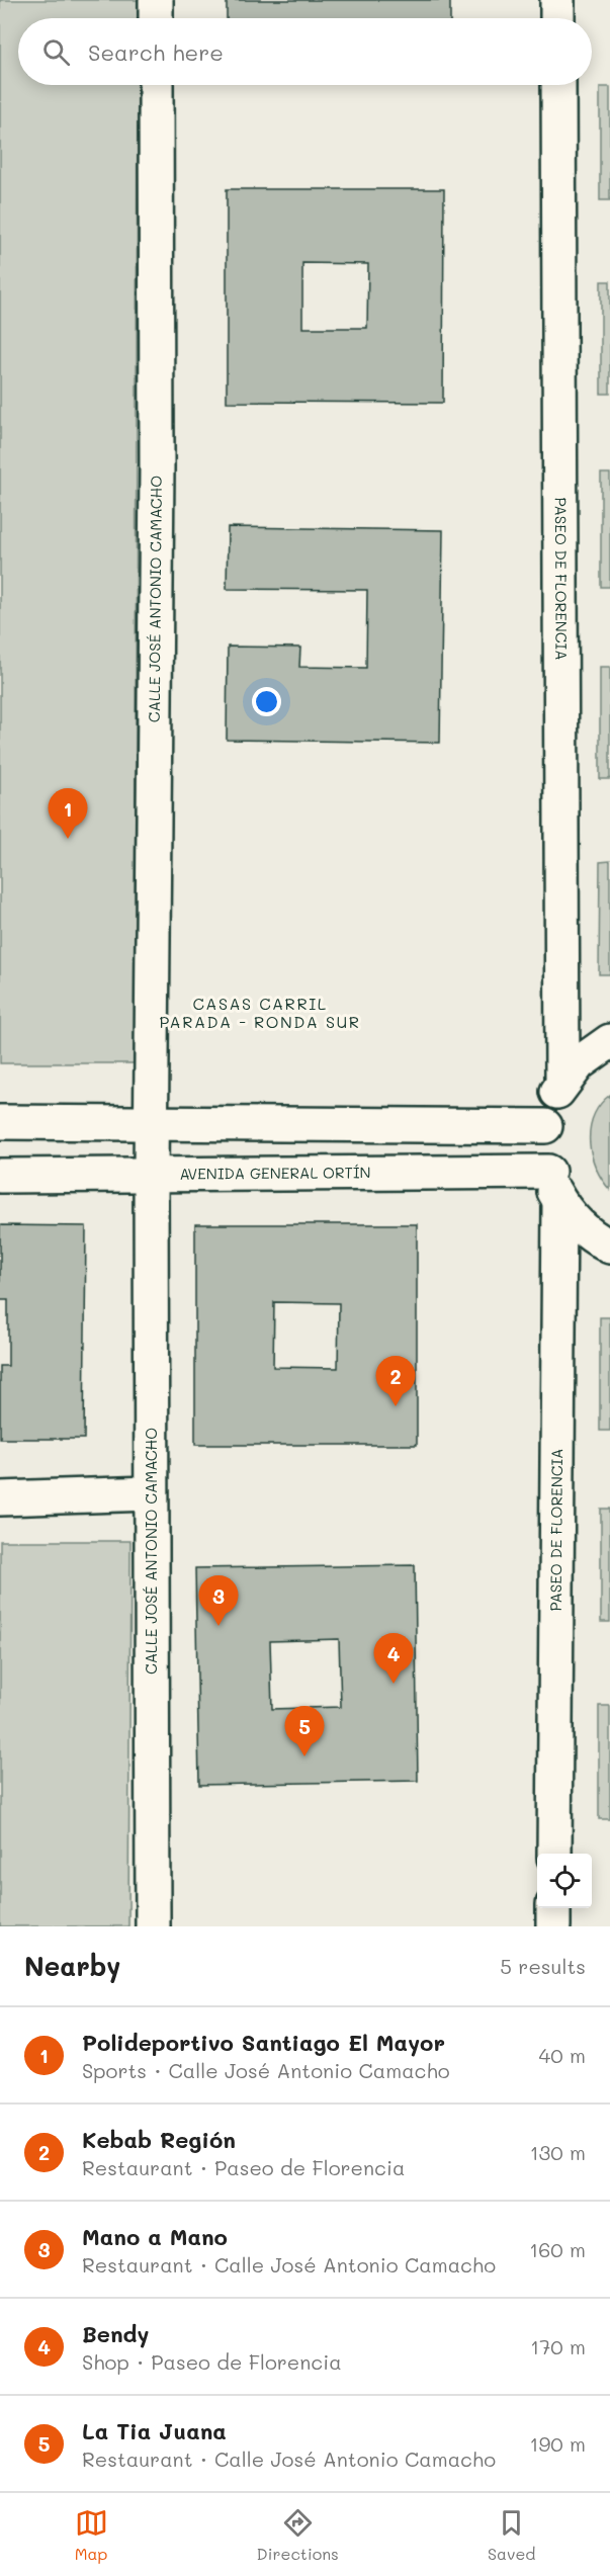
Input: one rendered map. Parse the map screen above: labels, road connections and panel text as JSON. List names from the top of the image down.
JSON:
{
  "streets": {
    "street": ["PASEO DE FLORENCIA", "CALLE JOSÉ ANTONIO CAMACHO", "AVENIDA GENERAL ORTÍN"]
  },
  "crossings": [
    ["CALLE JOSÉ ANTONIO CAMACHO", "AVENIDA GENERAL ORTÍN"]
  ],
  "districts": ["CASAS CARRIL PARADA - RONDA SUR"],
  "page": {
    "search": "Search here",
    "pins": [
      "1",
      "2",
      "3",
      "4",
      "5"
    ],
    "heading": ["Nearby", "5 results"],
    "list": [
      {
        "mark": "1",
        "name": "Polideportivo Santiago El Mayor",
        "note": "Sports · Calle José Antonio Camacho",
        "value": "40 m"
      },
      {
        "mark": "2",
        "name": "Kebab Región",
        "note": "Restaurant · Paseo de Florencia",
        "value": "130 m"
      },
      {
        "mark": "3",
        "name": "Mano a Mano",
        "note": "Restaurant · Calle José Antonio Camacho",
        "value": "160 m"
      },
      {
        "mark": "4",
        "name": "Bendy",
        "note": "Shop · Paseo de Florencia",
        "value": "170 m"
      },
      {
        "mark": "5",
        "name": "La Tia Juana",
        "note": "Restaurant · Calle José Antonio Camacho",
        "value": "190 m"
      }
    ],
    "nav": ["Map", "Directions", "Saved"]
  }
}
